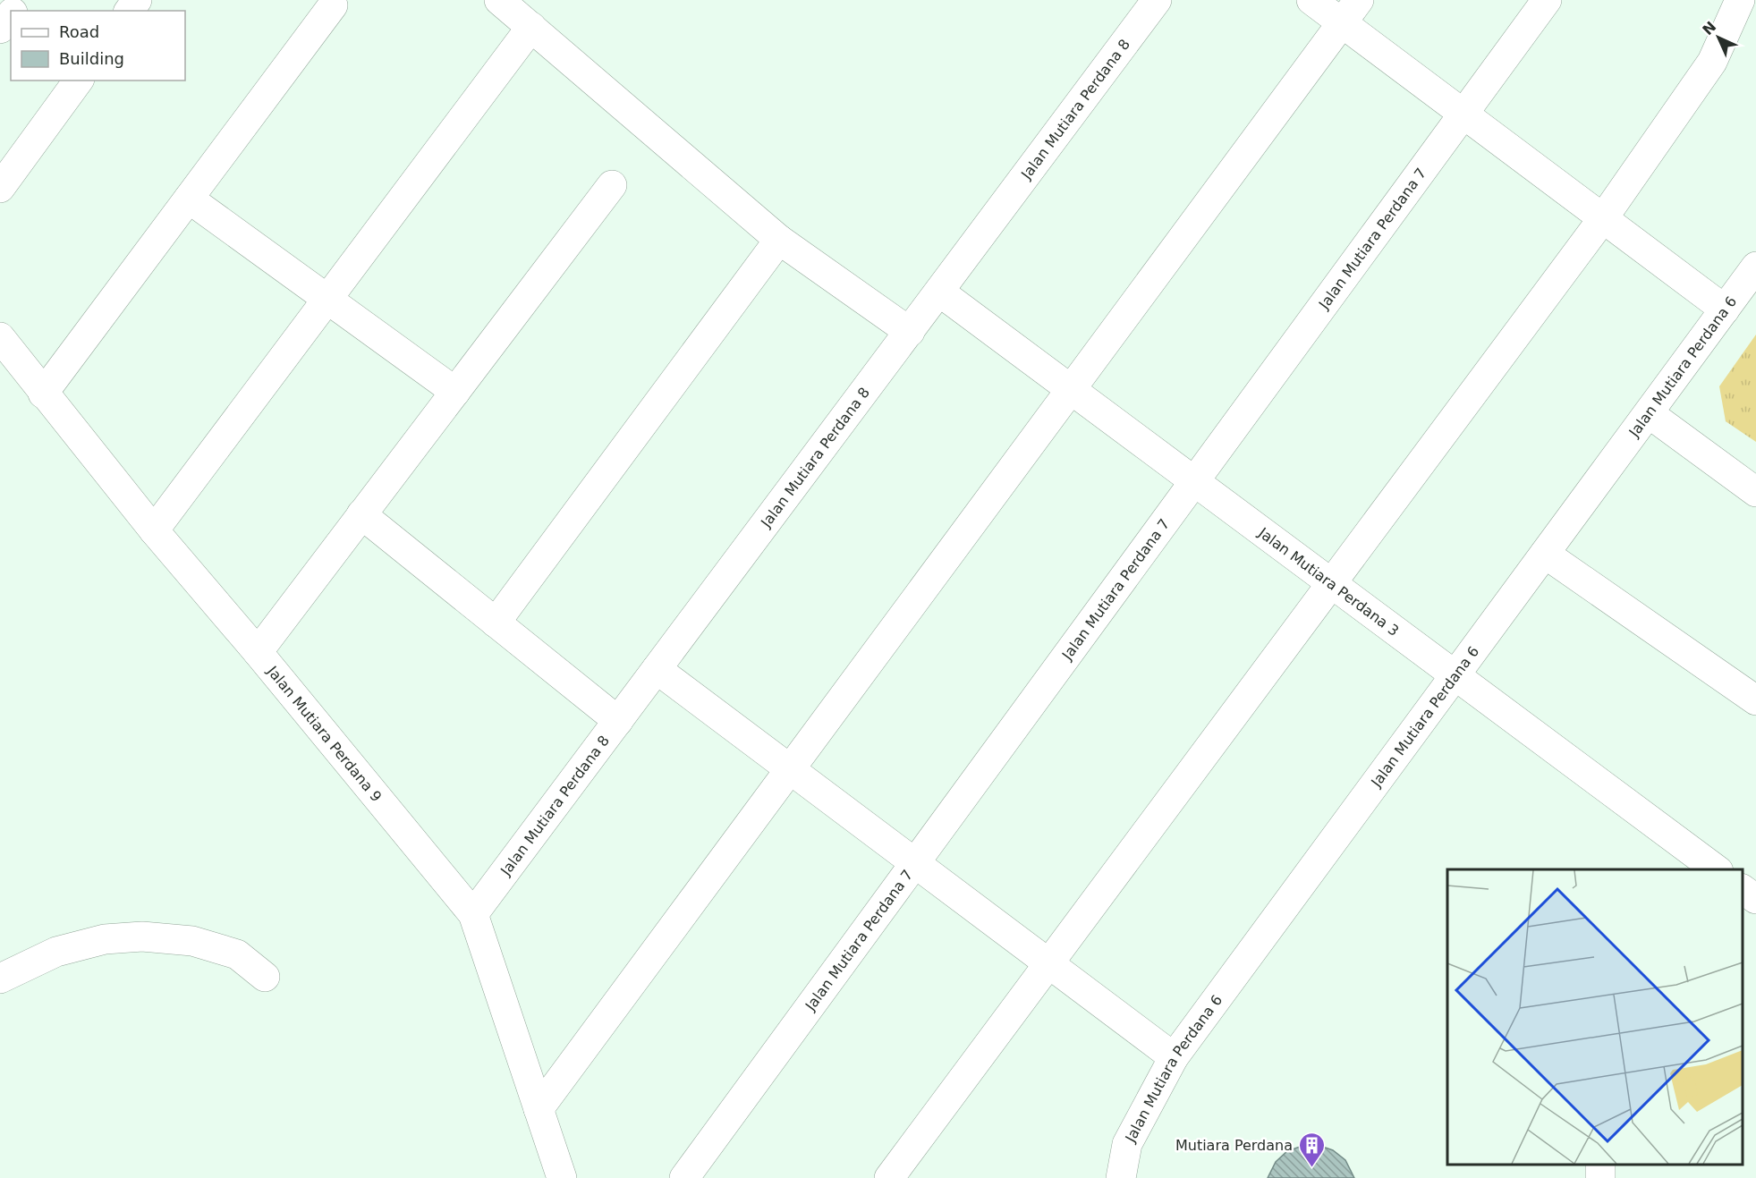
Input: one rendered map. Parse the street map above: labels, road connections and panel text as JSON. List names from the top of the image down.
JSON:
{
  "streets": {
    "street": [
      "Jalan Mutiara Perdana 8",
      "Jalan Mutiara Perdana 7",
      "Jalan Mutiara Perdana 6",
      "Jalan Mutiara Perdana 3",
      "Jalan Mutiara Perdana 9"
    ]
  },
  "crossings": [
    ["Jalan Mutiara Perdana 8", "Jalan Mutiara Perdana 3"],
    ["Jalan Mutiara Perdana 8", "Jalan Mutiara Perdana 9"],
    ["Jalan Mutiara Perdana 7", "Jalan Mutiara Perdana 3"],
    ["Jalan Mutiara Perdana 6", "Jalan Mutiara Perdana 3"]
  ],
  "places": {
    "building": ["Mutiara Perdana"]
  },
  "legend": ["Road", "Building"],
  "north": "top left"
}
